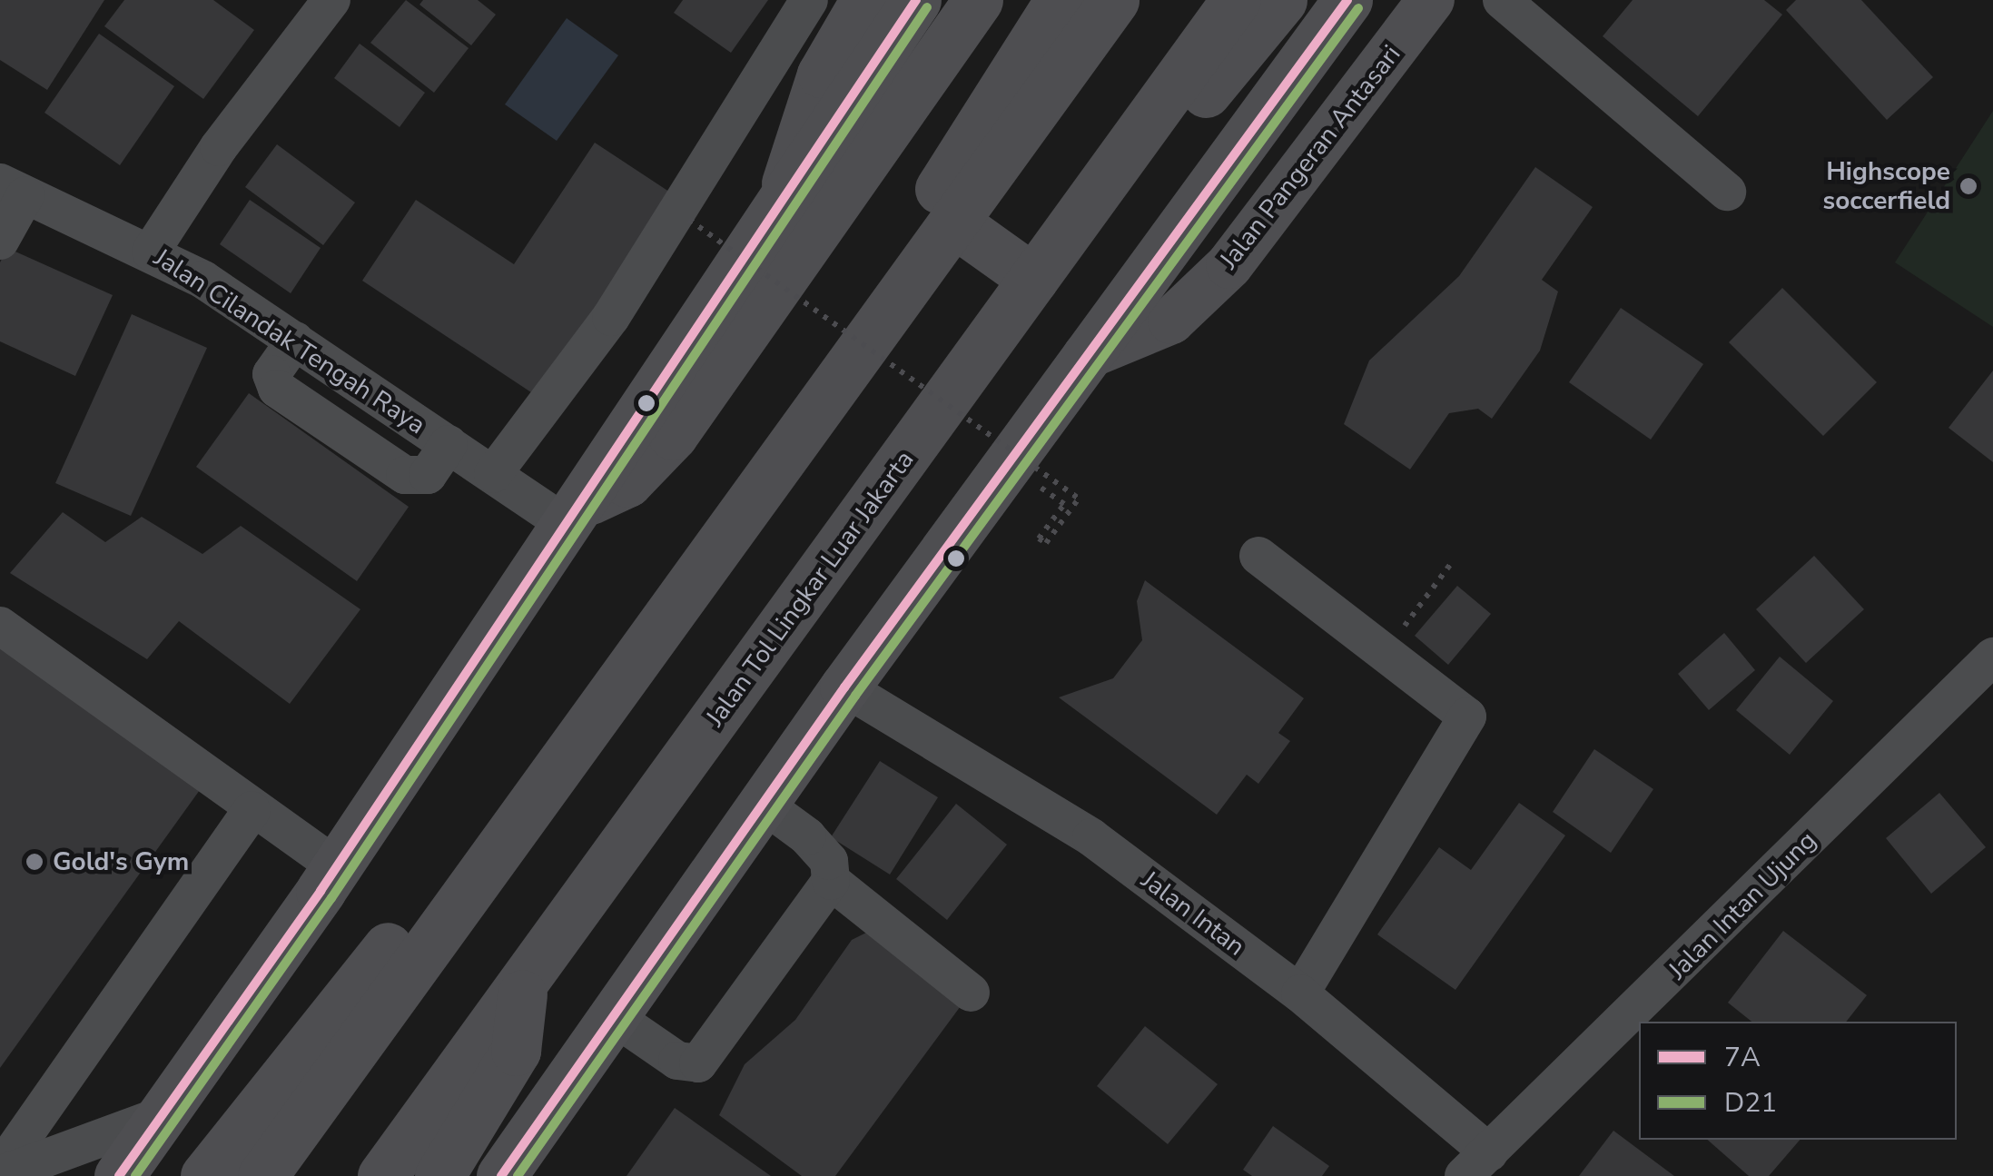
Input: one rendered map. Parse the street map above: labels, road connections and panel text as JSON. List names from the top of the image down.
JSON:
{
  "streets": {
    "highway": ["Jalan Tol Lingkar Luar Jakarta"],
    "main road": ["Jalan Pangeran Antasari"],
    "street": ["Jalan Cilandak Tengah Raya", "Jalan Intan Ujung", "Jalan Intan"]
  },
  "crossings": [
    ["Jalan Intan Ujung", "Jalan Intan"]
  ],
  "places": ["Highscope soccerfield", "Gold's Gym"],
  "lines": ["transit line 7A", "transit line D21"],
  "legend": ["7A", "D21"]
}
